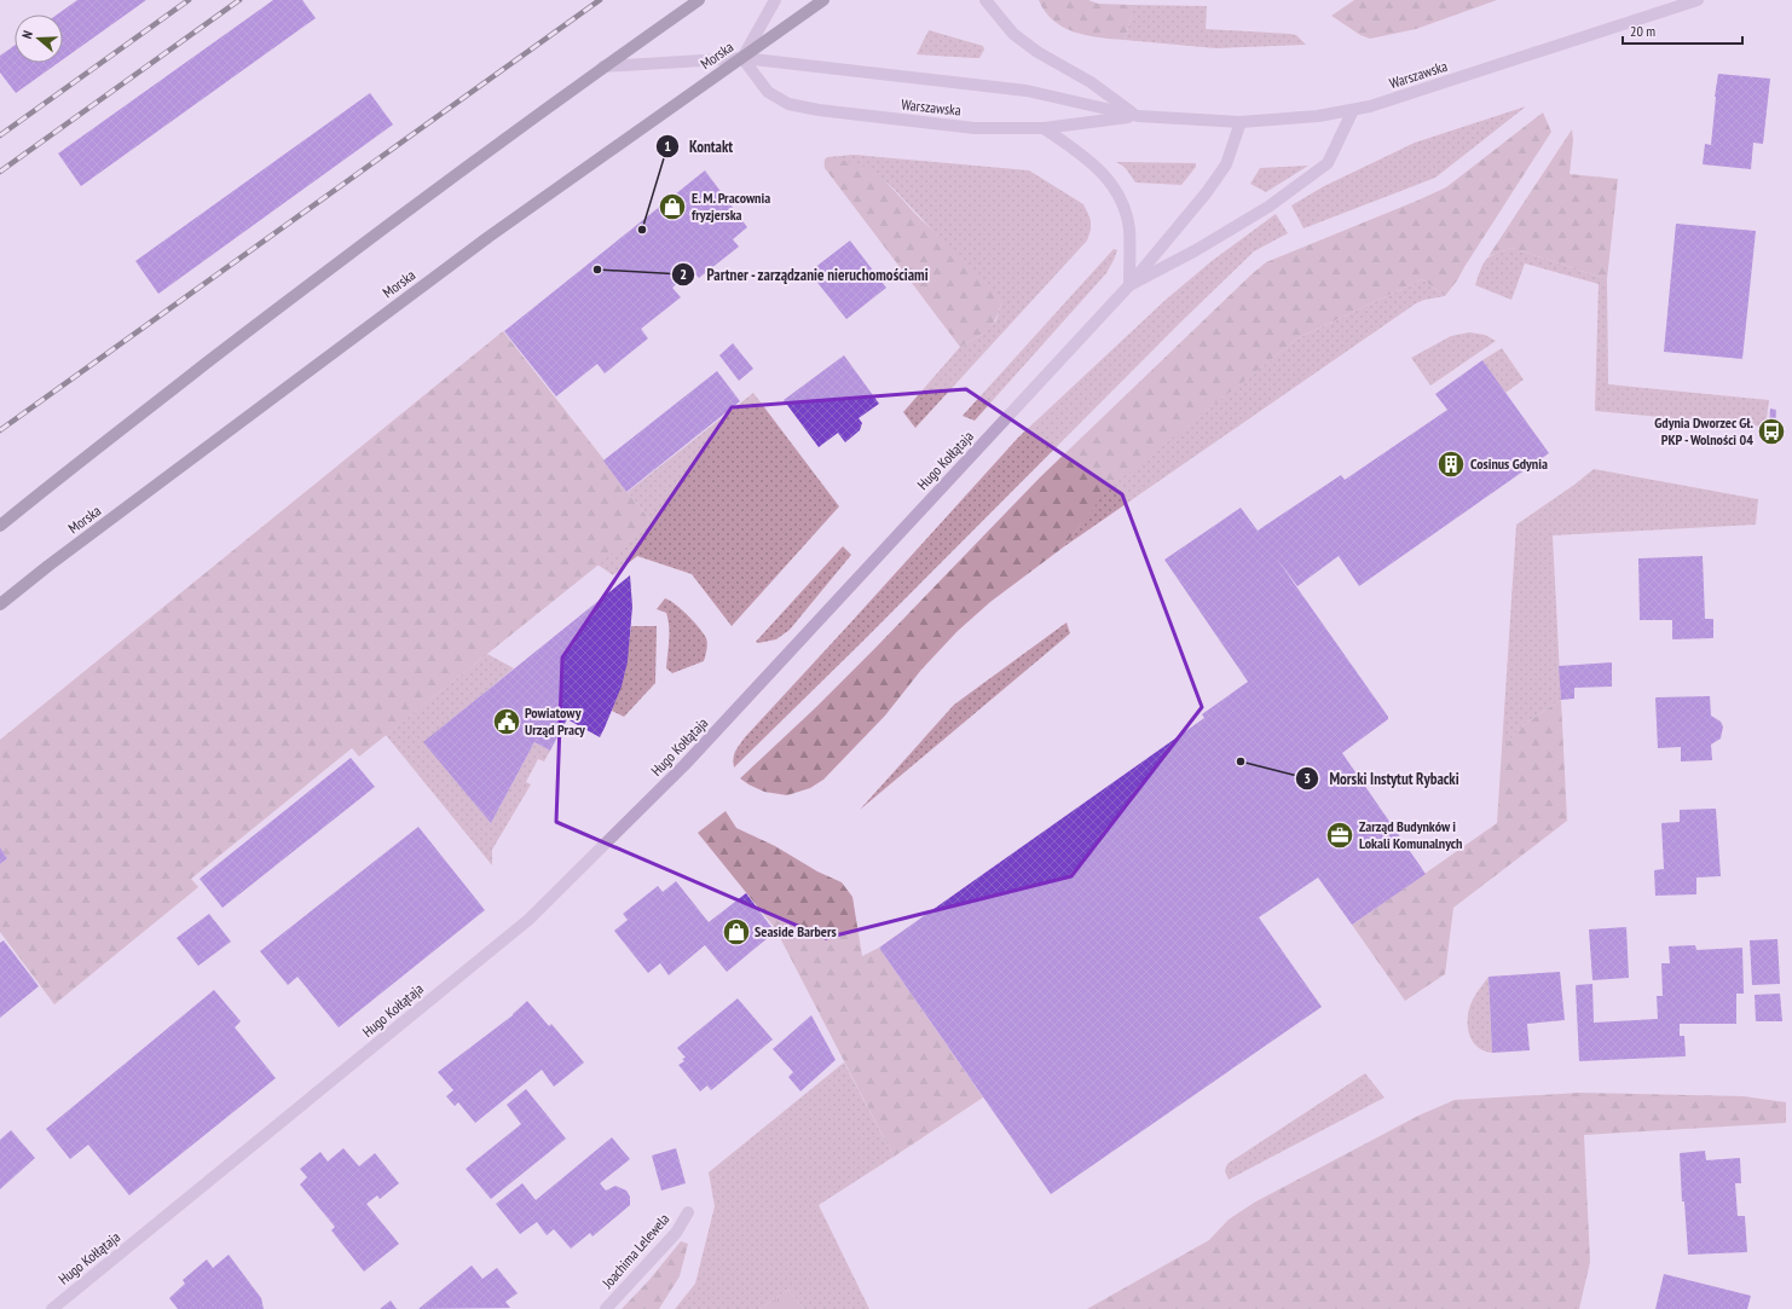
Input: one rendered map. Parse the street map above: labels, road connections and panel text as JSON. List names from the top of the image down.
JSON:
{
  "streets": {
    "main road": ["Morska"],
    "street": ["Warszawska", "Hugo Kołłątaja", "Joachima Lelewela"]
  },
  "crossings": [
    ["Morska", "Warszawska"],
    ["Warszawska", "Hugo Kołłątaja"]
  ],
  "places": {
    "shop": ["E. M. Pracownia fryzjerska", "Seaside Barbers"],
    "other": ["Kontakt", "Partner - zarządzanie nieruchomościami", "Morski Instytut Rybacki"],
    "bus stop": ["Gdynia Dworzec Gł. PKP - Wolności 04"],
    "building": ["Cosinus Gdynia"],
    "public building": ["Powiatowy Urząd Pracy"],
    "office": ["Zarząd Budynków i Lokali Komunalnych"]
  },
  "scale_bar": "20 m",
  "north": "left"
}
